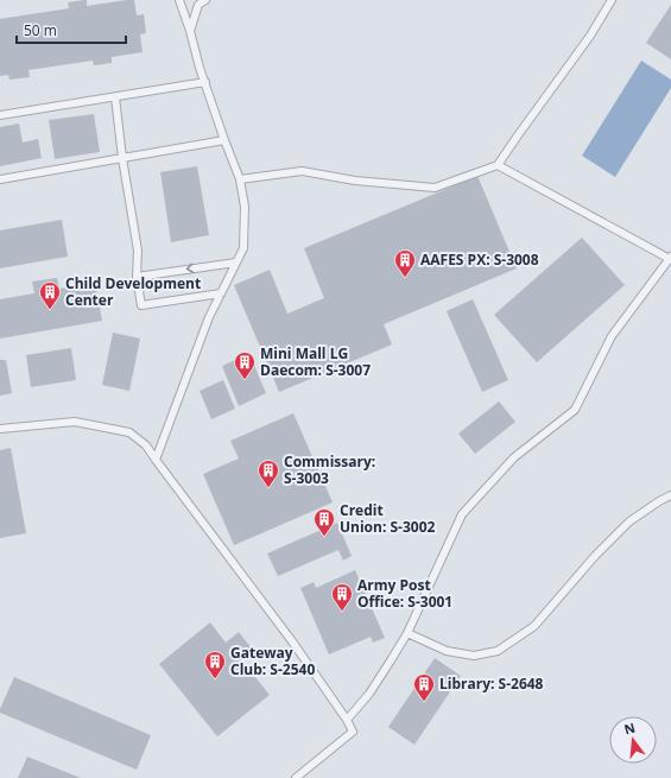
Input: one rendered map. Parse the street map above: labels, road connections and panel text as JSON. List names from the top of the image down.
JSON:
{
  "places": {
    "building": [
      "AAFES PX: S-3008",
      "Child Development Center",
      "Mini Mall LG Daecom: S-3007",
      "Commissary: S-3003",
      "Credit Union: S-3002",
      "Army Post Office: S-3001",
      "Gateway Club: S-2540",
      "Library: S-2648"
    ]
  },
  "scale_bar": "50 m",
  "north": "top"
}
